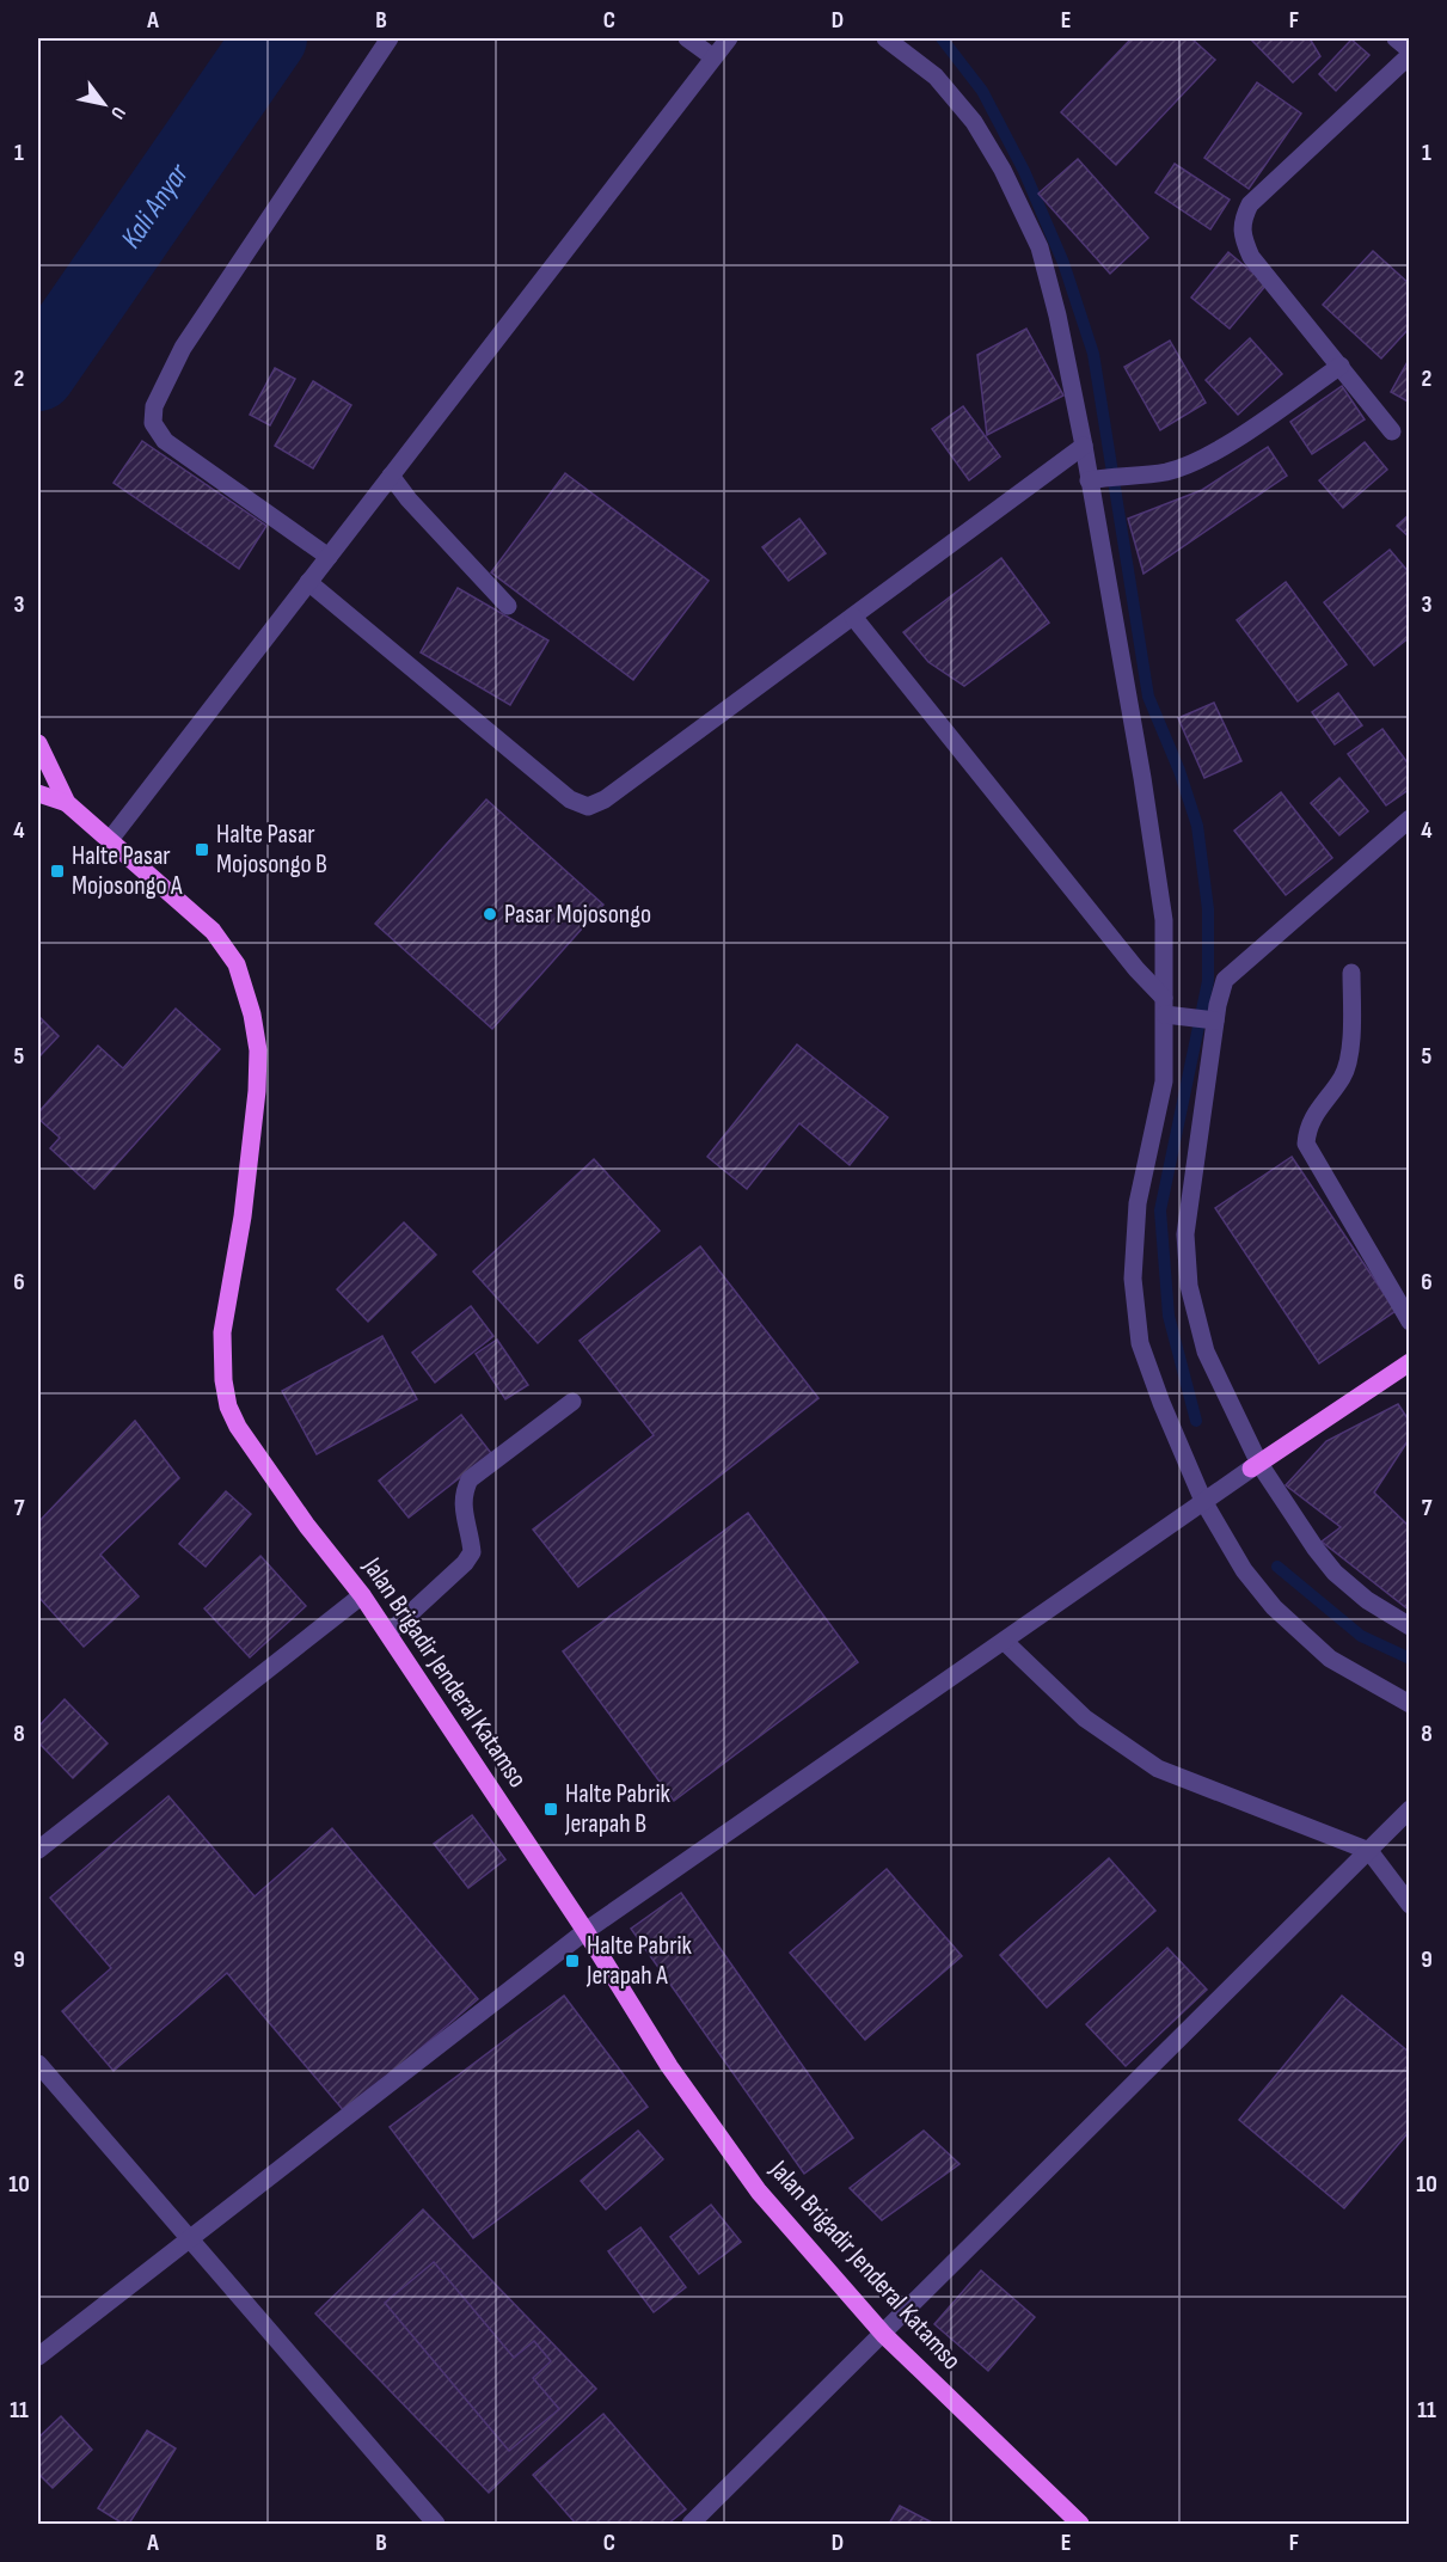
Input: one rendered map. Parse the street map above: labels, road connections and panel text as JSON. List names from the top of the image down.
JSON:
{
  "streets": {
    "main road": ["Jalan Brigadir Jenderal Katamso"]
  },
  "water": ["Kali Anyar"],
  "places": {
    "transit": [
      "Halte Pasar Mojosongo B",
      "Halte Pasar Mojosongo A",
      "Halte Pabrik Jerapah B",
      "Halte Pabrik Jerapah A"
    ],
    "other": ["Pasar Mojosongo"]
  },
  "north": "bottom right",
  "grid": {
    "columns": [
      "A",
      "B",
      "C",
      "D",
      "E",
      "F"
    ],
    "rows": [
      "1",
      "2",
      "3",
      "4",
      "5",
      "6",
      "7",
      "8",
      "9",
      "10",
      "11"
    ]
  }
}
